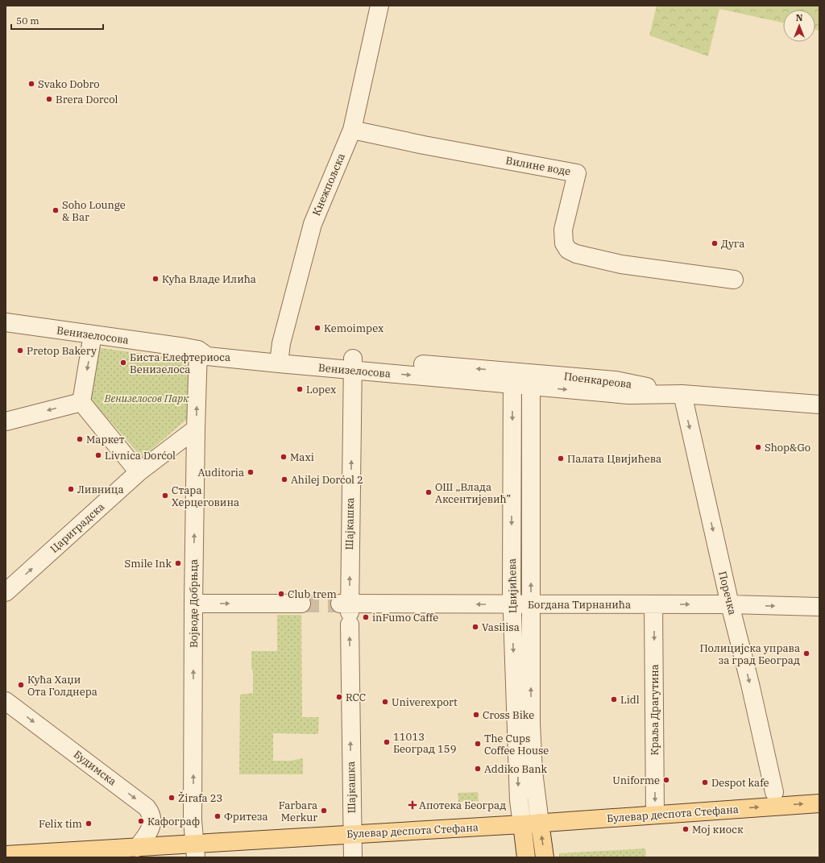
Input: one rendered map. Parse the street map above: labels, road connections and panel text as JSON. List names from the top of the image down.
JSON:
{
  "streets": {
    "main road": ["Цвијићева", "Булевар деспота Стефана"],
    "street": [
      "Вилине воде",
      "Кнежпољска",
      "Венизелосова",
      "Поенкареова",
      "Шајкашка",
      "Цариградска",
      "Поречка",
      "Војводе Добрњца",
      "Богдана Тирнанића",
      "Краља Драгутина",
      "Будимска"
    ]
  },
  "crossings": [
    ["Вилине воде", "Кнежпољска"],
    ["Кнежпољска", "Венизелосова"],
    ["Венизелосова", "Поенкареова"],
    ["Венизелосова", "Шајкашка"],
    ["Венизелосова", "Цвијићева"],
    ["Венизелосова", "Војводе Добрњца"],
    ["Поенкареова", "Цвијићева"],
    ["Поенкареова", "Поречка"],
    ["Шајкашка", "Богдана Тирнанића"],
    ["Шајкашка", "Булевар деспота Стефана"],
    ["Цариградска", "Војводе Добрњца"],
    ["Цвијићева", "Богдана Тирнанића"],
    ["Цвијићева", "Булевар деспота Стефана"],
    ["Поречка", "Богдана Тирнанића"],
    ["Војводе Добрњца", "Булевар деспота Стефана"],
    ["Богдана Тирнанића", "Краља Драгутина"],
    ["Краља Драгутина", "Булевар деспота Стефана"],
    ["Будимска", "Булевар деспота Стефана"]
  ],
  "one_way": [
    "Шајкашка",
    "Цариградска",
    "Поречка",
    "Војводе Добрњца",
    "Краља Драгутина",
    "Будимска"
  ],
  "parks": ["Венизелосов Парк"],
  "places": {
    "other": [
      "Svako Dobro",
      "Brera Dorcol",
      "Soho Lounge & Bar",
      "Дуга",
      "Кућа Владе Илића",
      "Kemoimpex",
      "Pretop Bakery",
      "Биста Елефтериоса Венизелоса",
      "Lopex",
      "Маркет",
      "Shop&Go",
      "Livnica Dorćol",
      "Maxi",
      "Палата Цвијићева",
      "Auditoria",
      "Ahilej Dorćol 2",
      "Ливница",
      "ОШ „Влада Аксентијевић”",
      "Стара Херцеговина",
      "Smile Ink",
      "Club trem",
      "inFumo Caffe",
      "Vasilisa",
      "Полицијска управа за град Београд",
      "Кућа Хаџи Ота Голднера",
      "RCC",
      "Lidl",
      "Univerexport",
      "Cross Bike",
      "11013 Београд 159",
      "The Cups Coffee House",
      "Addiko Bank",
      "Uniforme",
      "Despot kafe",
      "Žirafa 23",
      "Farbara Merkur",
      "Фритеза",
      "Кафограф",
      "Felix tim",
      "Мој киоск"
    ],
    "health": ["Апотека Београд"]
  },
  "scale_bar": "50 m",
  "north": "top"
}
